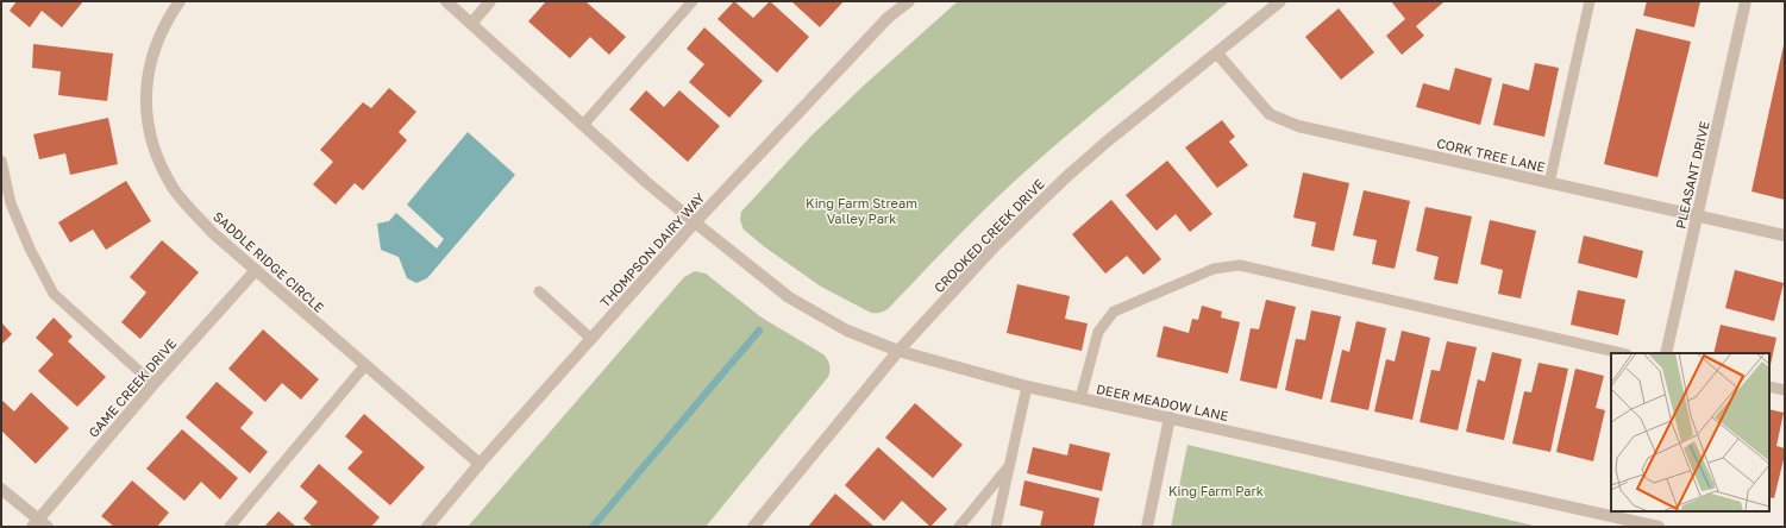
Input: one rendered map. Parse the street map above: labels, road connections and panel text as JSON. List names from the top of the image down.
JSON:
{
  "streets": {
    "street": [
      "CORK TREE LANE",
      "PLEASANT DRIVE",
      "CROOKED CREEK DRIVE",
      "THOMPSON DAIRY WAY",
      "SADDLE RIDGE CIRCLE",
      "GAME CREEK DRIVE",
      "DEER MEADOW LANE"
    ]
  },
  "crossings": [
    ["CORK TREE LANE", "PLEASANT DRIVE"],
    ["CORK TREE LANE", "CROOKED CREEK DRIVE"],
    ["CROOKED CREEK DRIVE", "DEER MEADOW LANE"],
    ["THOMPSON DAIRY WAY", "SADDLE RIDGE CIRCLE"],
    ["THOMPSON DAIRY WAY", "DEER MEADOW LANE"],
    ["SADDLE RIDGE CIRCLE", "GAME CREEK DRIVE"]
  ],
  "parks": ["King Farm Stream Valley Park", "King Farm Park"]
}
